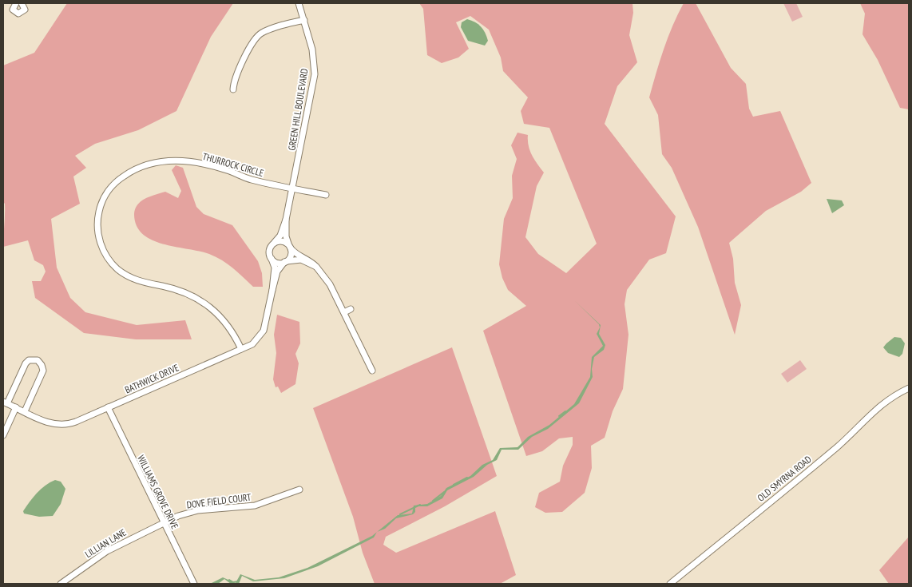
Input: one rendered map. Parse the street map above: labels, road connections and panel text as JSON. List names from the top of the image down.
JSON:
{
  "streets": {
    "street": [
      "GREEN HILL BOULEVARD",
      "THURROCK CIRCLE",
      "BATHWICK DRIVE",
      "OLD SMYRNA ROAD",
      "WILLIAMS GROVE DRIVE",
      "DOVE FIELD COURT",
      "LILLIAN LANE"
    ]
  },
  "crossings": [
    ["GREEN HILL BOULEVARD", "THURROCK CIRCLE"],
    ["GREEN HILL BOULEVARD", "BATHWICK DRIVE"],
    ["THURROCK CIRCLE", "BATHWICK DRIVE"],
    ["BATHWICK DRIVE", "WILLIAMS GROVE DRIVE"],
    ["WILLIAMS GROVE DRIVE", "DOVE FIELD COURT"],
    ["WILLIAMS GROVE DRIVE", "LILLIAN LANE"],
    ["DOVE FIELD COURT", "LILLIAN LANE"]
  ]
}
